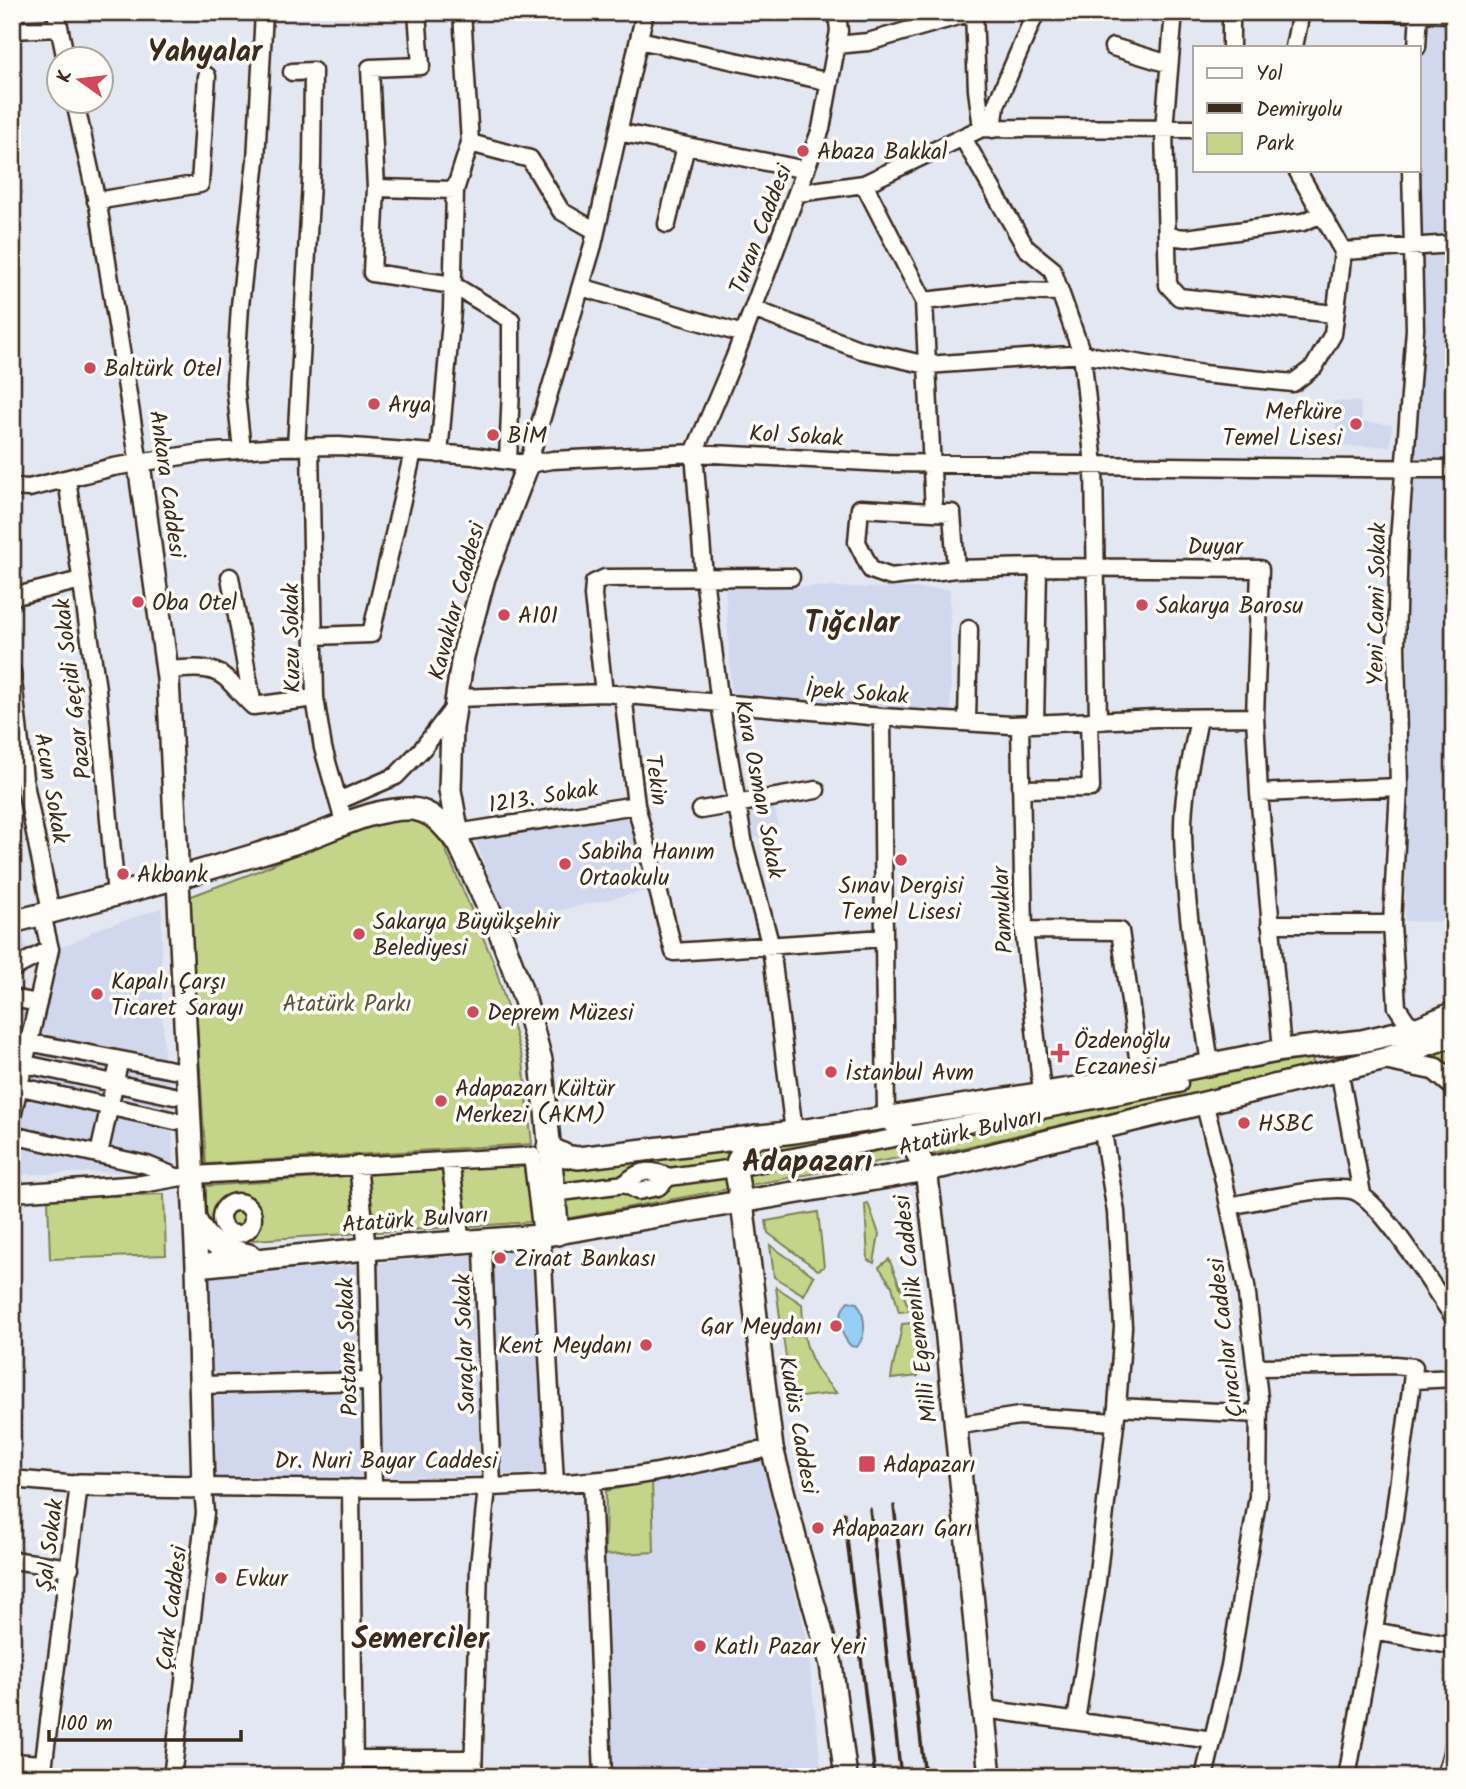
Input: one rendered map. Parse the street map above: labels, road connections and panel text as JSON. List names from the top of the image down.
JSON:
{
  "streets": {
    "main road": [
      "Ankara Caddesi",
      "Kavaklar Caddesi",
      "Atatürk Bulvarı",
      "Milli Egemenlik Caddesi",
      "Kudüs Caddesi",
      "Dr. Nuri Bayar Caddesi"
    ],
    "street": [
      "Turan Caddesi",
      "Kol Sokak",
      "Duyar",
      "Yeni Cami Sokak",
      "Kuzu Sokak",
      "Pazar Geçidi Sokak",
      "İpek Sokak",
      "Tekin",
      "Acun Sokak",
      "Kara Osman Sokak",
      "1213. Sokak",
      "Pamuklar",
      "Çıracılar Caddesi",
      "Saraçlar Sokak",
      "Postane Sokak",
      "Şal Sokak",
      "Çark Caddesi"
    ]
  },
  "crossings": [
    ["Turan Caddesi", "Kol Sokak"],
    ["Turan Caddesi", "Kara Osman Sokak"],
    ["Kol Sokak", "Ankara Caddesi"],
    ["Kol Sokak", "Kavaklar Caddesi"],
    ["Kol Sokak", "Yeni Cami Sokak"],
    ["Kol Sokak", "Kuzu Sokak"],
    ["Kol Sokak", "Pazar Geçidi Sokak"],
    ["Kol Sokak", "Kara Osman Sokak"],
    ["Ankara Caddesi", "Atatürk Bulvarı"],
    ["Ankara Caddesi", "Dr. Nuri Bayar Caddesi"],
    ["Ankara Caddesi", "Çark Caddesi"],
    ["Duyar", "İpek Sokak"],
    ["Duyar", "Pamuklar"],
    ["Duyar", "Atatürk Bulvarı"],
    ["Kavaklar Caddesi", "İpek Sokak"],
    ["Kavaklar Caddesi", "1213. Sokak"],
    ["Kavaklar Caddesi", "Atatürk Bulvarı"],
    ["Yeni Cami Sokak", "Atatürk Bulvarı"],
    ["İpek Sokak", "Tekin"],
    ["İpek Sokak", "Kara Osman Sokak"],
    ["İpek Sokak", "Pamuklar"],
    ["Tekin", "Kara Osman Sokak"],
    ["Tekin", "1213. Sokak"],
    ["Kara Osman Sokak", "Atatürk Bulvarı"],
    ["Pamuklar", "Atatürk Bulvarı"],
    ["Atatürk Bulvarı", "Milli Egemenlik Caddesi"],
    ["Atatürk Bulvarı", "Çıracılar Caddesi"],
    ["Atatürk Bulvarı", "Saraçlar Sokak"],
    ["Atatürk Bulvarı", "Postane Sokak"],
    ["Atatürk Bulvarı", "Kudüs Caddesi"],
    ["Saraçlar Sokak", "Dr. Nuri Bayar Caddesi"],
    ["Postane Sokak", "Dr. Nuri Bayar Caddesi"],
    ["Dr. Nuri Bayar Caddesi", "Şal Sokak"],
    ["Dr. Nuri Bayar Caddesi", "Çark Caddesi"]
  ],
  "districts": [
    "Yahyalar",
    "Tığcılar",
    "Adapazarı",
    "Semerciler"
  ],
  "parks": ["Atatürk Parkı"],
  "places": {
    "other": [
      "Abaza Bakkal",
      "Baltürk Otel",
      "Arya",
      "Mefküre Temel Lisesi",
      "BİM",
      "Oba Otel",
      "Sakarya Barosu",
      "A101",
      "Sınav Dergisi Temel Lisesi",
      "Sabiha Hanım Ortaokulu",
      "Akbank",
      "Sakarya Büyükşehir Belediyesi",
      "Kapalı Çarşı Ticaret Sarayı",
      "Deprem Müzesi",
      "İstanbul Avm",
      "Adapazarı Kültür Merkezi (AKM)",
      "HSBC",
      "Ziraat Bankası",
      "Gar Meydanı",
      "Kent Meydanı",
      "Adapazarı Garı",
      "Evkur",
      "Katlı Pazar Yeri"
    ],
    "health": ["Özdenoğlu Eczanesi"],
    "transit": ["Adapazarı"]
  },
  "legend": ["Yol", "Demiryolu", "Park"],
  "scale_bar": "100 m",
  "north": "left"
}
